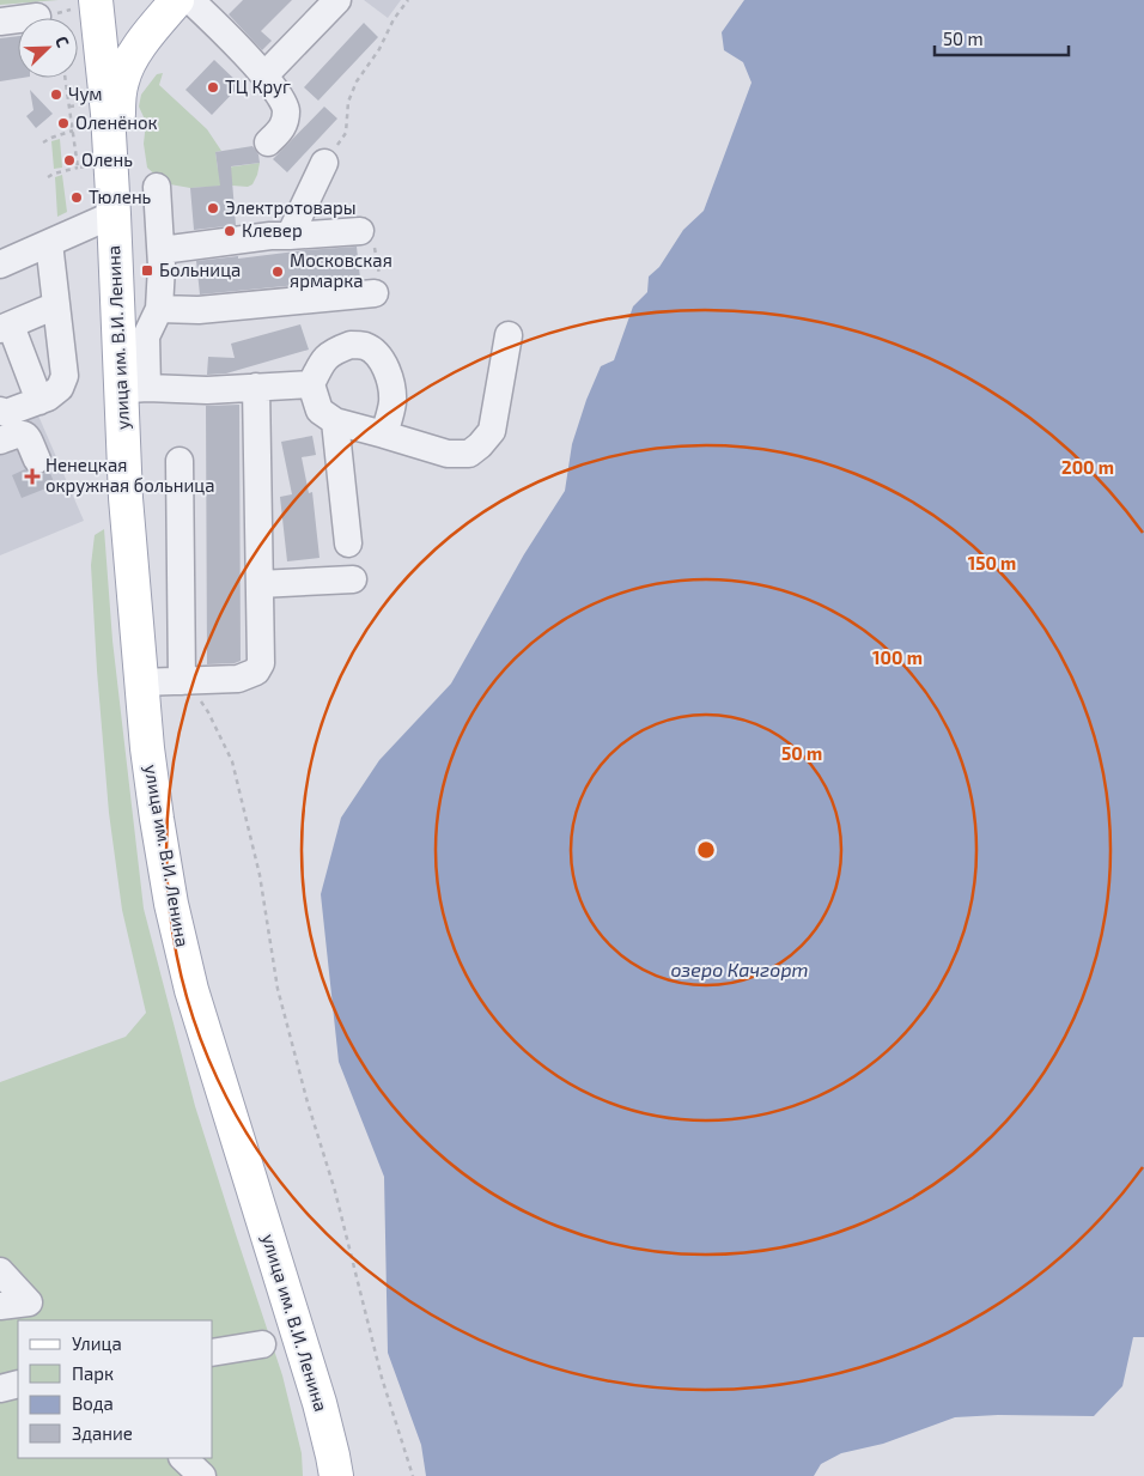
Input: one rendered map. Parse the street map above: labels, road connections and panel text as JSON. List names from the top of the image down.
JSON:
{
  "streets": {
    "main road": ["улица им. В.И. Ленина"]
  },
  "water": ["озеро Качгорт"],
  "places": {
    "other": [
      "ТЦ Круг",
      "Чум",
      "Оленёнок",
      "Олень",
      "Тюлень",
      "Электротовары",
      "Клевер",
      "Московская ярмарка"
    ],
    "transit": ["Больница"],
    "health": ["Ненецкая окружная больница"]
  },
  "legend": [
    "Улица",
    "Парк",
    "Вода",
    "Здание"
  ],
  "scale_bar": "50 m",
  "north": "top right",
  "rings": [
    "200 m",
    "150 m",
    "100 m",
    "50 m"
  ]
}
